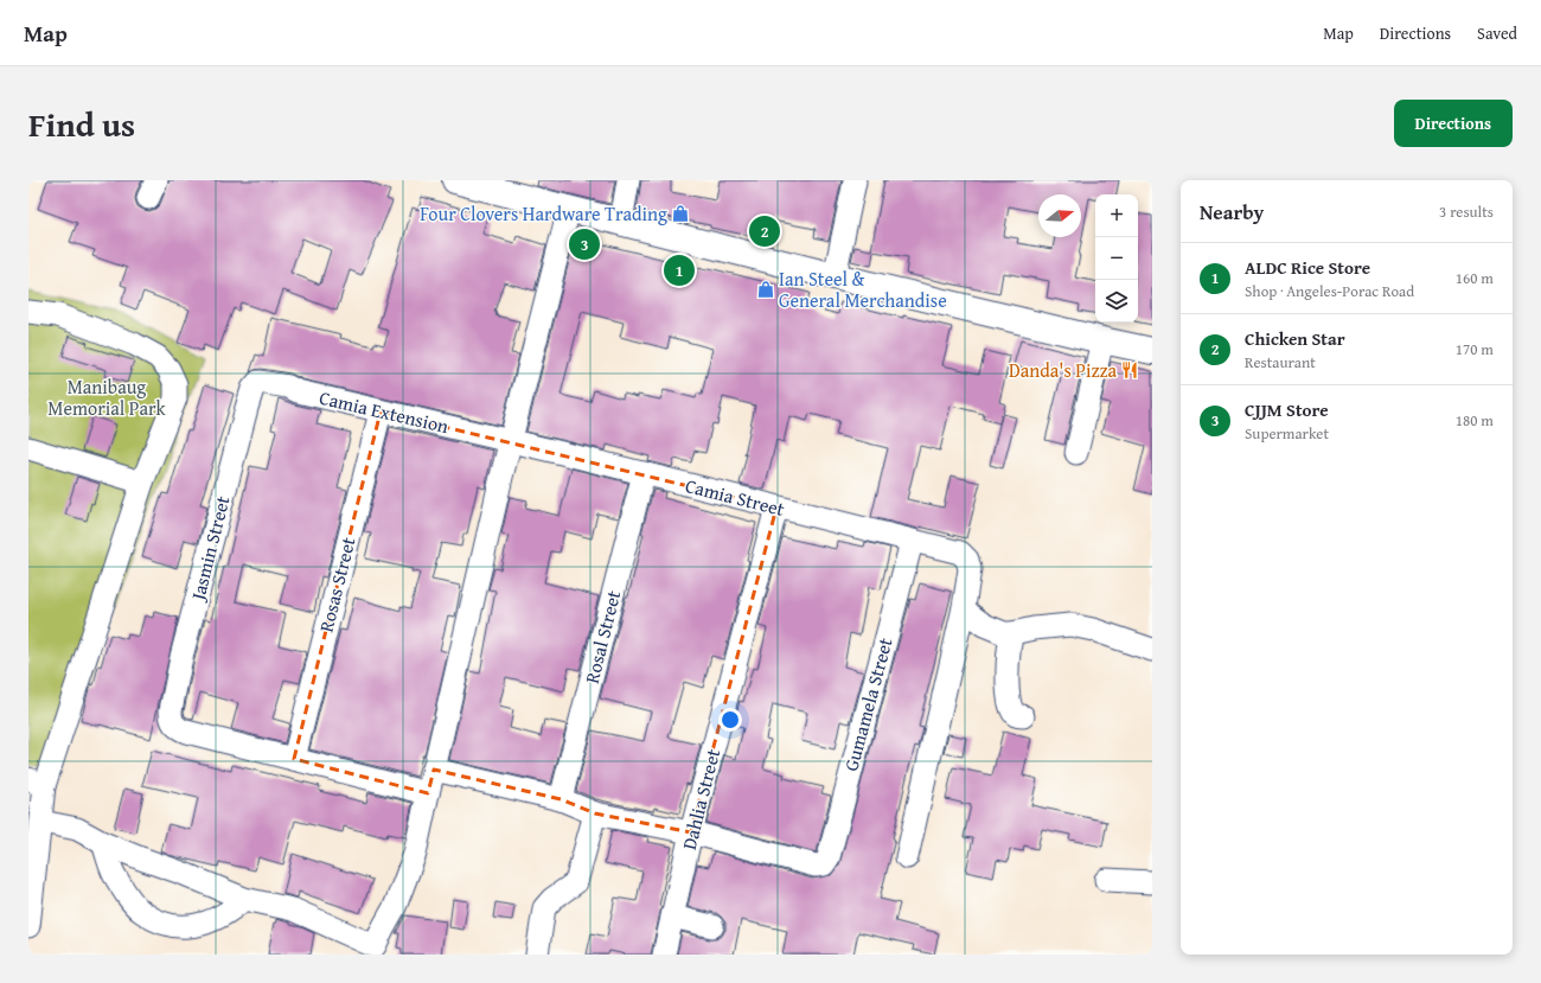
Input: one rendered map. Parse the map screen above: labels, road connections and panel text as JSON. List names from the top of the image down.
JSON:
{
  "streets": {
    "street": [
      "Camia Extension",
      "Camia Street",
      "Jasmin Street",
      "Rosas Street",
      "Rosal Street",
      "Gumamela Street",
      "Dahlia Street"
    ]
  },
  "crossings": [
    ["Camia Extension", "Camia Street"],
    ["Camia Extension", "Jasmin Street"],
    ["Camia Extension", "Rosas Street"],
    ["Camia Street", "Rosal Street"],
    ["Camia Street", "Gumamela Street"],
    ["Camia Street", "Dahlia Street"],
    ["Jasmin Street", "Rosas Street"],
    ["Gumamela Street", "Dahlia Street"]
  ],
  "parks": ["Manibaug Memorial Park"],
  "places": {
    "shop": ["Four Clovers Hardware Trading", "Ian Steel & General Merchandise"],
    "restaurant": ["Danda's Pizza"]
  },
  "north": "right",
  "page": {
    "header": "Map",
    "nav": ["Map", "Directions", "Saved"],
    "title": "Find us",
    "buttons": "Directions",
    "heading": ["Nearby", "3 results"],
    "map_buttons": ["+", "−"],
    "pins": ["2", "3", "1"],
    "list": [
      {
        "mark": "1",
        "name": "ALDC Rice Store",
        "note": "Shop · Angeles-Porac Road",
        "value": "160 m"
      },
      {
        "mark": "2",
        "name": "Chicken Star",
        "note": "Restaurant",
        "value": "170 m"
      },
      {
        "mark": "3",
        "name": "CJJM Store",
        "note": "Supermarket",
        "value": "180 m"
      }
    ]
  }
}
